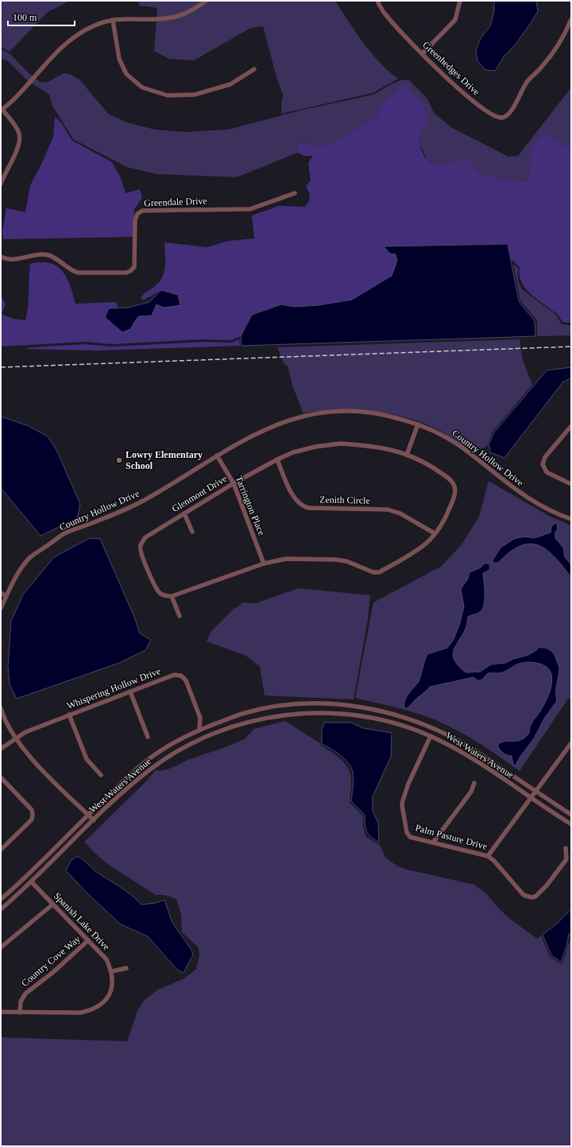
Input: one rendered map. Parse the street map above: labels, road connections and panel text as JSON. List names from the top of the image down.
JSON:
{
  "streets": {
    "street": [
      "Greenhedges Drive",
      "Greendale Drive",
      "Country Hollow Drive",
      "Glenmont Drive",
      "Zenith Circle",
      "Tarrington Place",
      "Whispering Hollow Drive",
      "West Waters Avenue",
      "Palm Pasture Drive",
      "Spanish Lake Drive",
      "Country Cove Way"
    ]
  },
  "crossings": [
    ["Country Hollow Drive", "Tarrington Place"],
    ["Glenmont Drive", "Zenith Circle"],
    ["Glenmont Drive", "Tarrington Place"],
    ["Whispering Hollow Drive", "West Waters Avenue"],
    ["West Waters Avenue", "Palm Pasture Drive"],
    ["West Waters Avenue", "Spanish Lake Drive"],
    ["Spanish Lake Drive", "Country Cove Way"]
  ],
  "places": ["Lowry Elementary School"],
  "scale_bar": "100 m"
}
